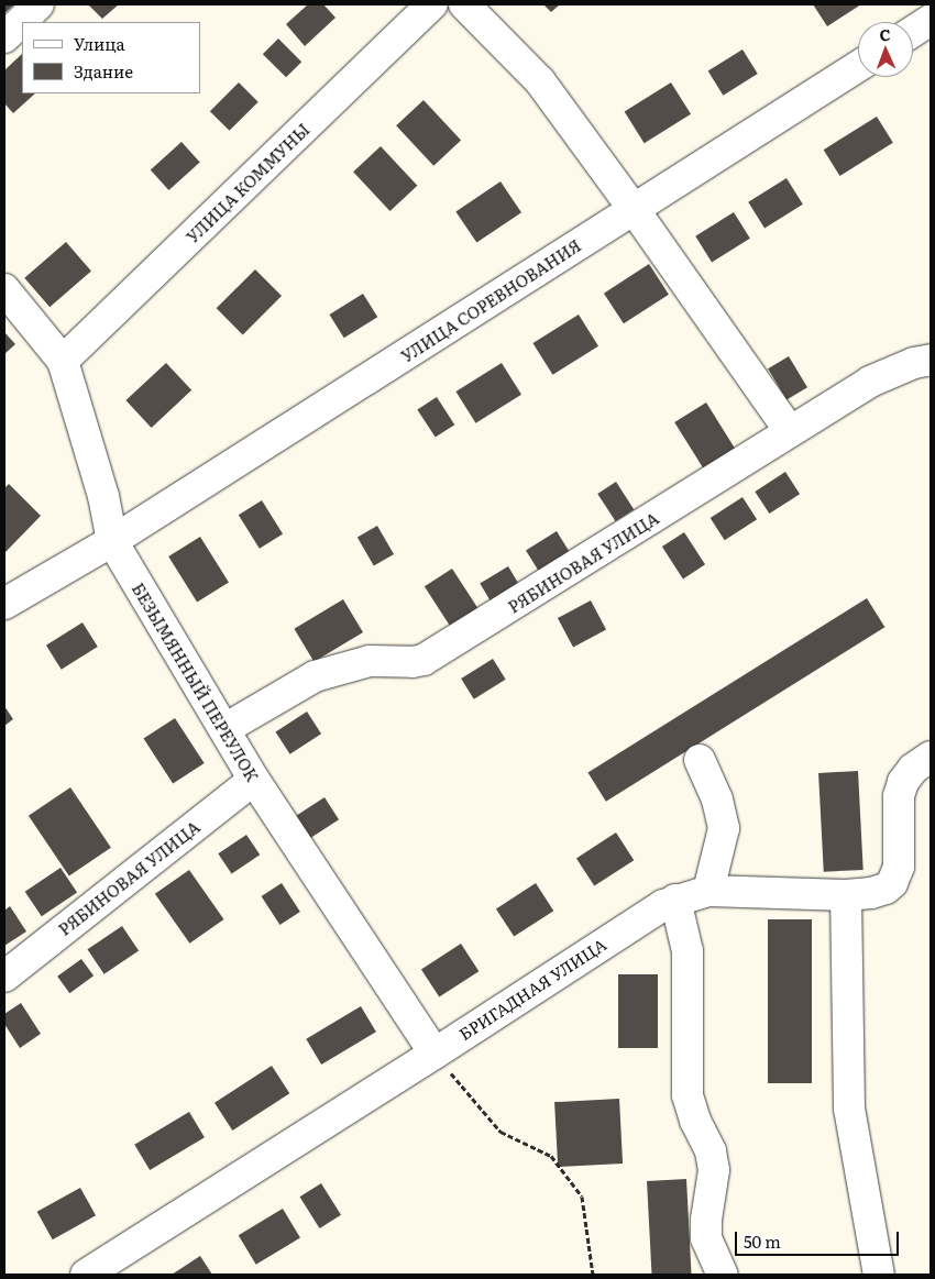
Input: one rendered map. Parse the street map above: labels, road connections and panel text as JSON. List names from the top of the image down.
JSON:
{
  "streets": {
    "street": [
      "УЛИЦА КОММУНЫ",
      "УЛИЦА СОРЕВНОВАНИЯ",
      "РЯБИНОВАЯ УЛИЦА",
      "БЕЗЫМЯННЫЙ ПЕРЕУЛОК",
      "БРИГАДНАЯ УЛИЦА"
    ]
  },
  "crossings": [
    ["УЛИЦА КОММУНЫ", "БЕЗЫМЯННЫЙ ПЕРЕУЛОК"],
    ["УЛИЦА СОРЕВНОВАНИЯ", "БЕЗЫМЯННЫЙ ПЕРЕУЛОК"],
    ["РЯБИНОВАЯ УЛИЦА", "БЕЗЫМЯННЫЙ ПЕРЕУЛОК"],
    ["БЕЗЫМЯННЫЙ ПЕРЕУЛОК", "БРИГАДНАЯ УЛИЦА"]
  ],
  "legend": ["Улица", "Здание"],
  "scale_bar": "50 m",
  "north": "top"
}
